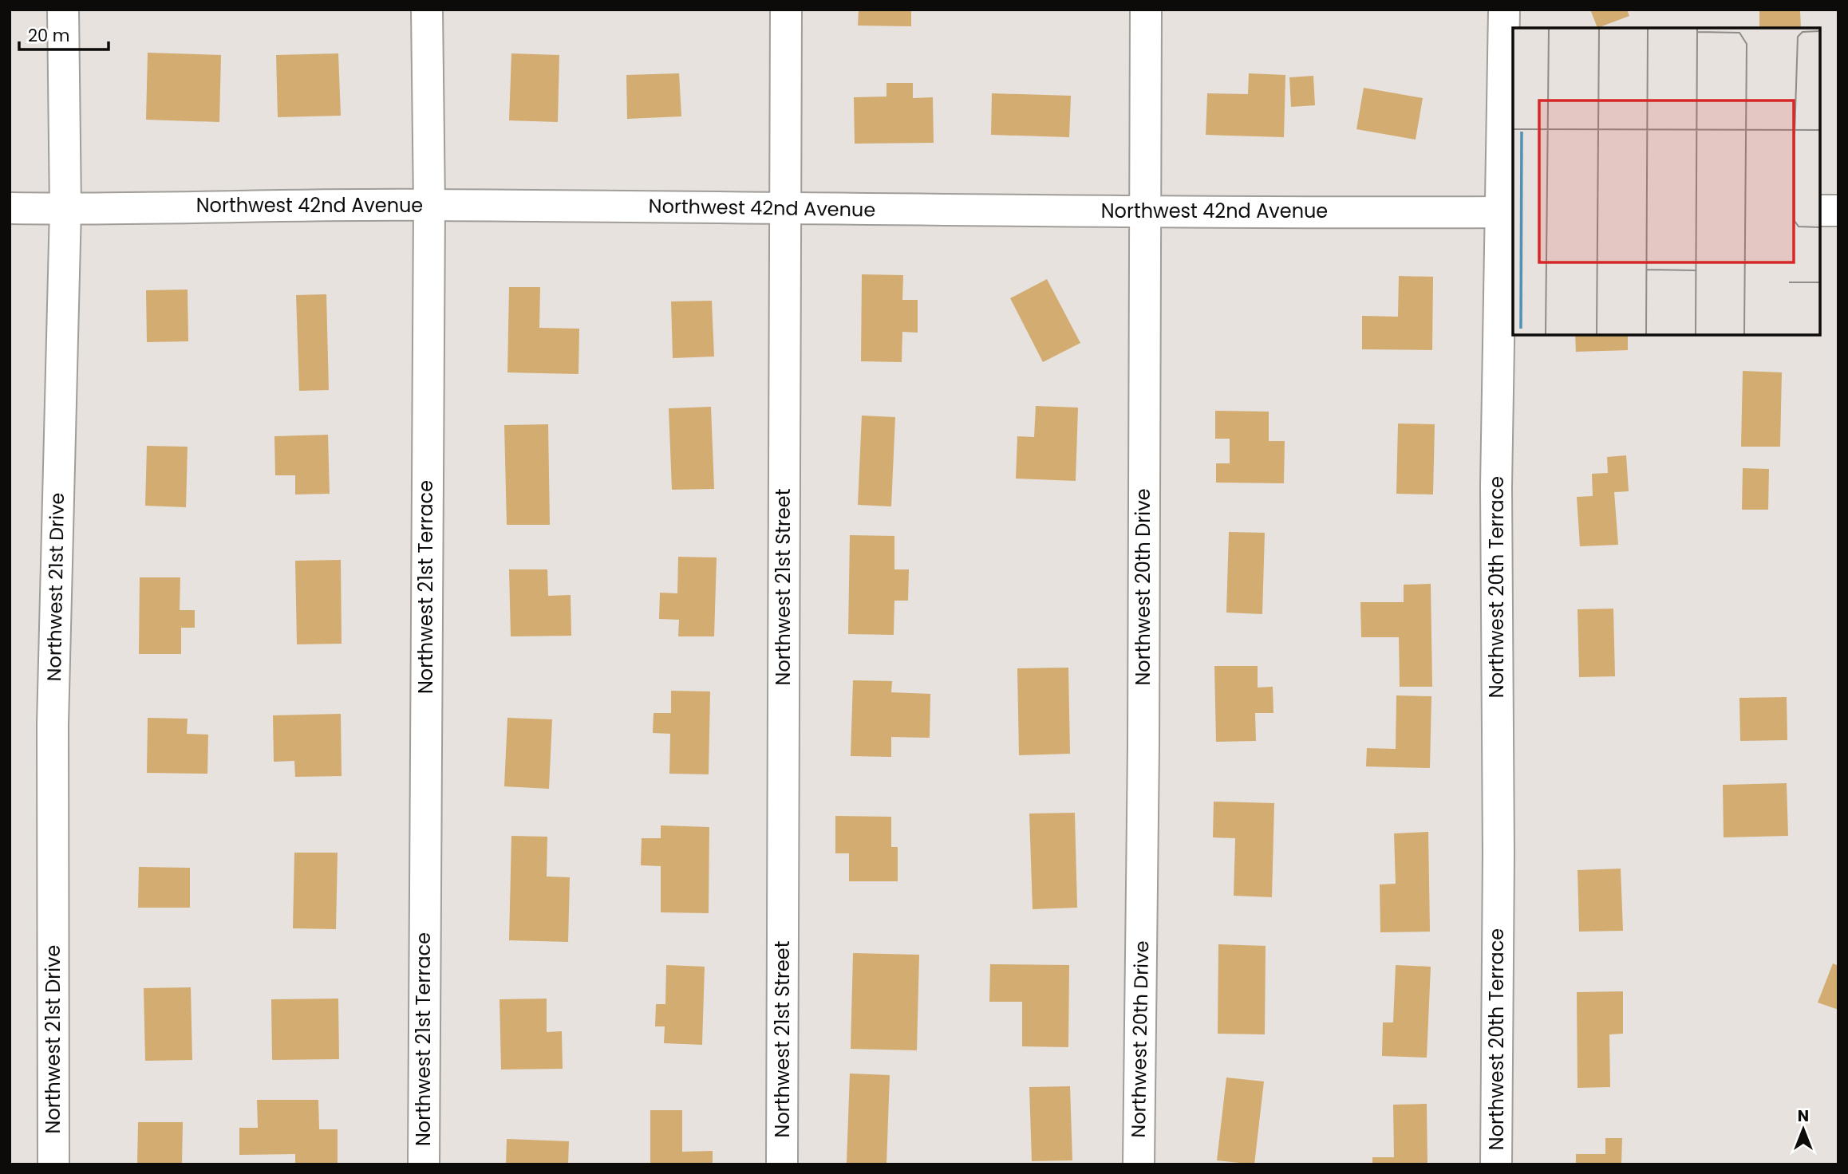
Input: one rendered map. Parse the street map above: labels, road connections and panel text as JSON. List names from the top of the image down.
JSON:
{
  "streets": {
    "street": [
      "Northwest 42nd Avenue",
      "Northwest 21st Drive",
      "Northwest 21st Terrace",
      "Northwest 21st Street",
      "Northwest 20th Drive",
      "Northwest 20th Terrace"
    ]
  },
  "crossings": [
    ["Northwest 42nd Avenue", "Northwest 21st Drive"],
    ["Northwest 42nd Avenue", "Northwest 21st Terrace"],
    ["Northwest 42nd Avenue", "Northwest 21st Street"],
    ["Northwest 42nd Avenue", "Northwest 20th Drive"],
    ["Northwest 42nd Avenue", "Northwest 20th Terrace"]
  ],
  "scale_bar": "20 m",
  "north": "top"
}
